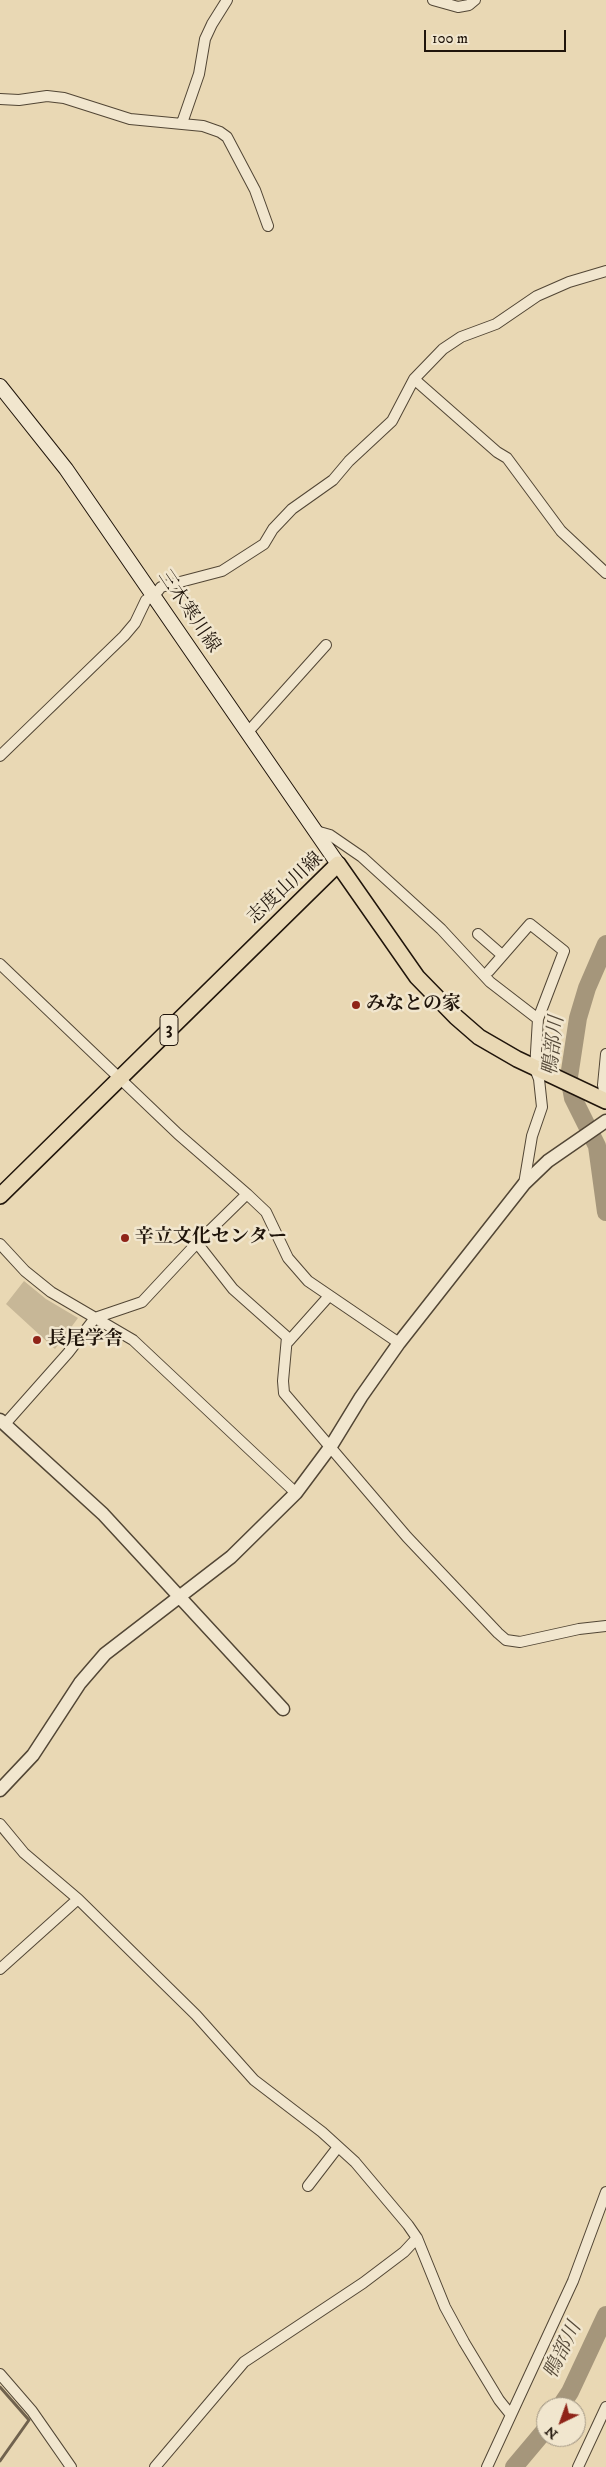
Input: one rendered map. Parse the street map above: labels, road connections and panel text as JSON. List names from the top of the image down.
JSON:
{
  "streets": {
    "main road": ["三木寒川線", "志度山川線", "3"]
  },
  "crossings": [
    ["三木寒川線", "志度山川線"]
  ],
  "water": ["鴨部川"],
  "places": ["みなとの家", "辛立文化センター", "長尾学舎"],
  "scale_bar": "100 m",
  "north": "bottom left"
}
